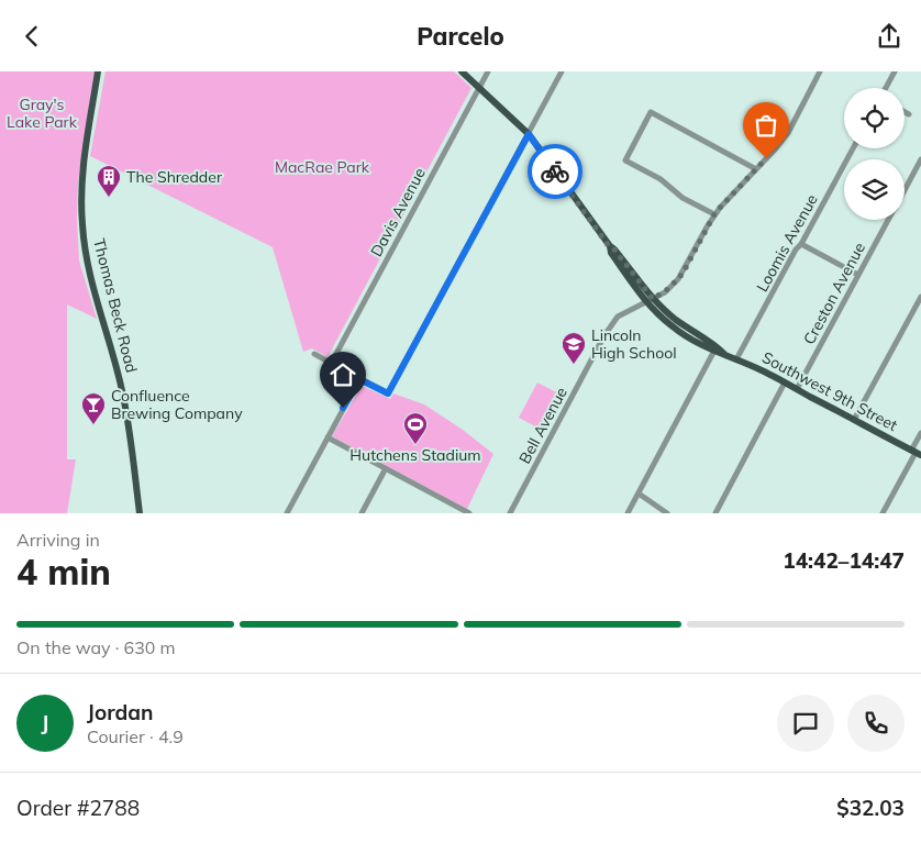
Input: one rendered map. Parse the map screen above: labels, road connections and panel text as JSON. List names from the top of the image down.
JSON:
{
  "streets": {
    "main road": ["Thomas Beck Road", "Southwest 9th Street"],
    "street": [
      "Davis Avenue",
      "Loomis Avenue",
      "Creston Avenue",
      "Bell Avenue"
    ]
  },
  "crossings": [
    ["Davis Avenue", "Southwest 9th Street"],
    ["Loomis Avenue", "Southwest 9th Street"],
    ["Creston Avenue", "Southwest 9th Street"],
    ["Southwest 9th Street", "Bell Avenue"]
  ],
  "parks": ["Gray's Lake Park", "MacRae Park"],
  "places": {
    "building": ["The Shredder"],
    "school or university": ["Lincoln High School"],
    "bar": ["Confluence Brewing Company"],
    "sports": ["Hutchens Stadium"]
  },
  "page": {
    "header": "Parcelo",
    "heading": ["4 min", "Arriving in", "14:42–14:47"],
    "panel": [
      "Jordan",
      "Courier · 4.9",
      "Order #2788",
      "$32.03"
    ],
    "bar": "On the way · 630 m",
    "round": "J"
  }
}
